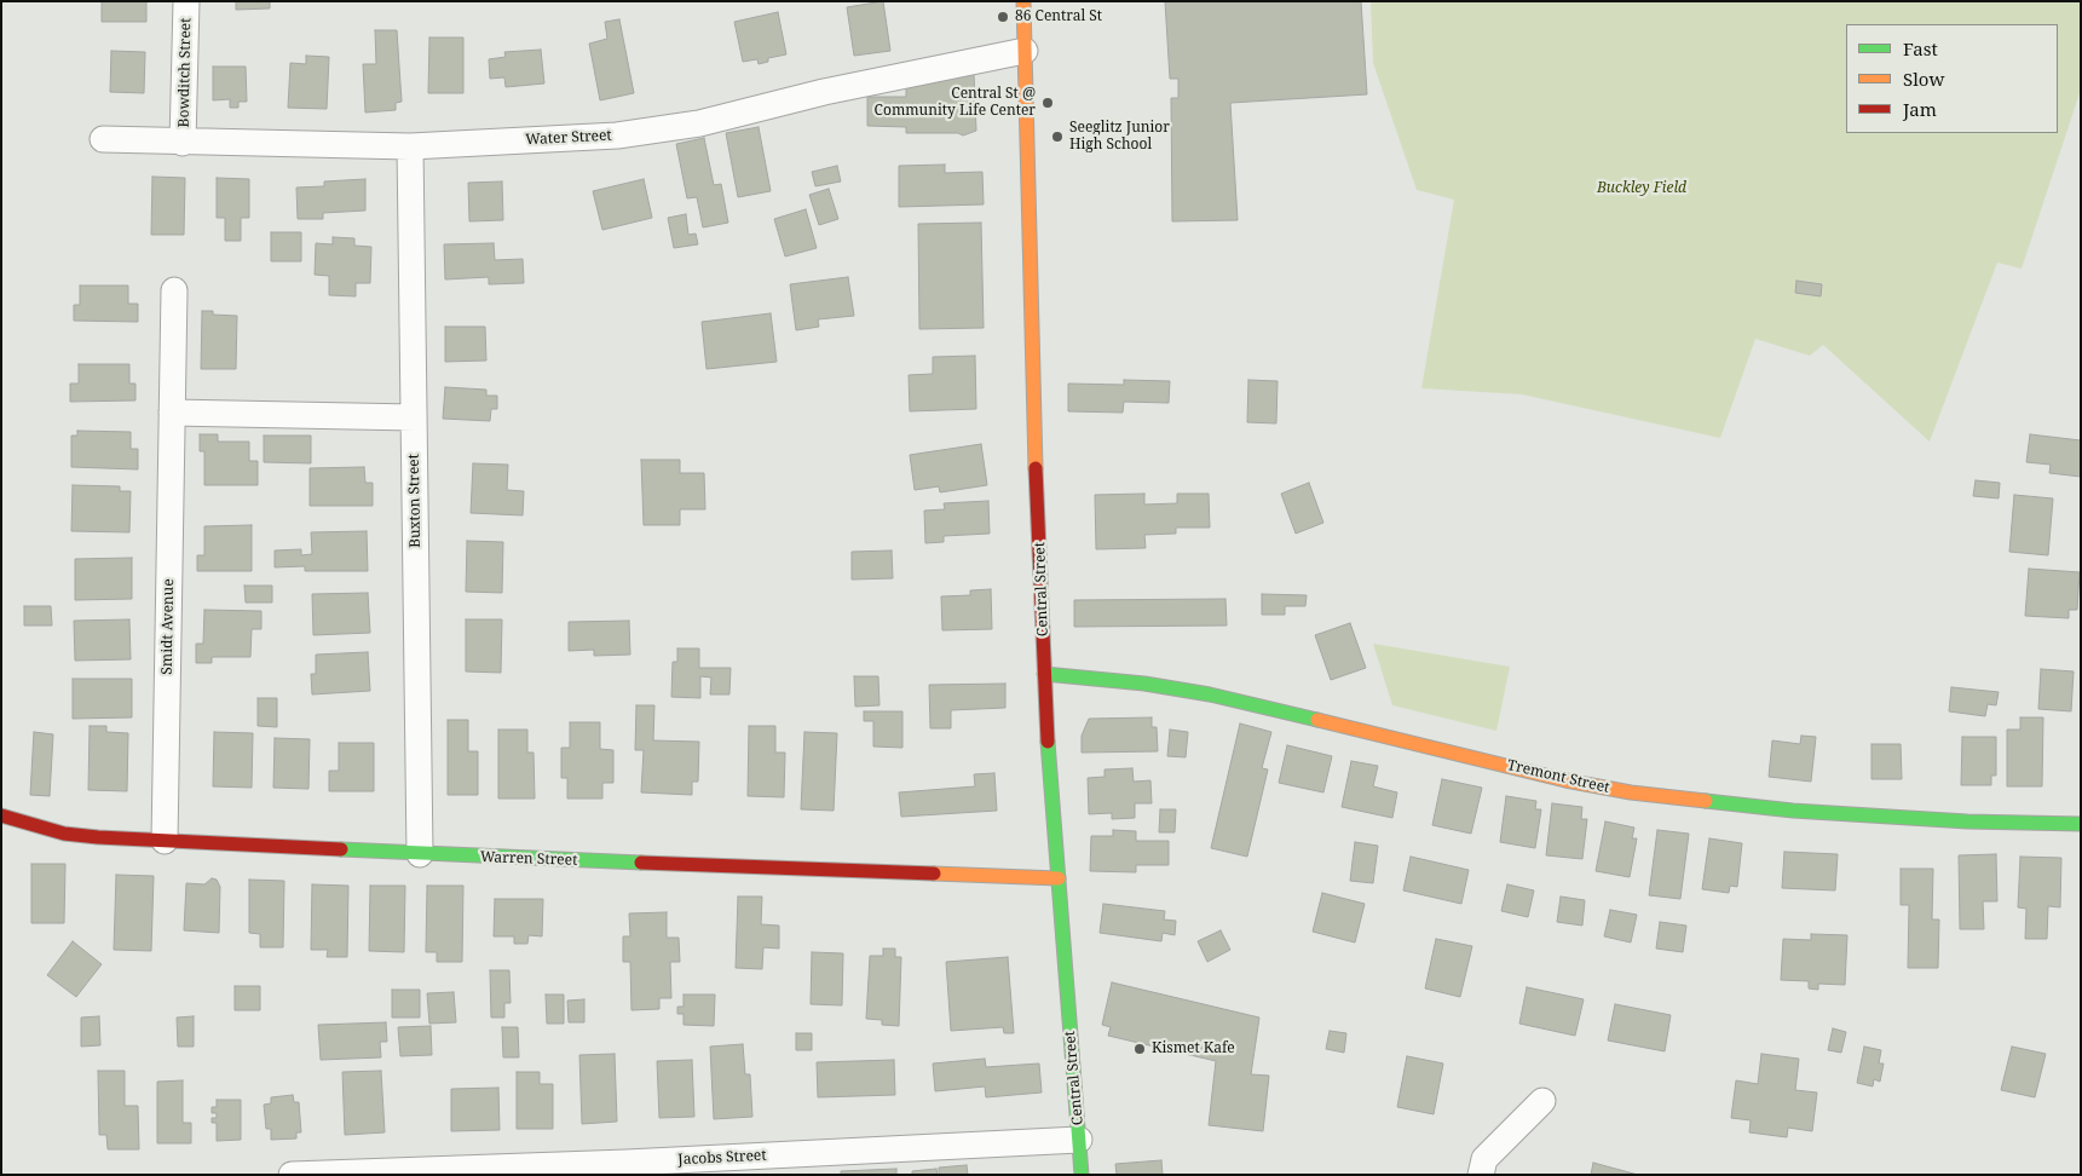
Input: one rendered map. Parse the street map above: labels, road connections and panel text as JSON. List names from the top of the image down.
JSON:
{
  "streets": {
    "street": [
      "Bowditch Street",
      "Water Street",
      "Buxton Street",
      "Central Street",
      "Smidt Avenue",
      "Tremont Street",
      "Warren Street",
      "Jacobs Street"
    ]
  },
  "crossings": [
    ["Bowditch Street", "Water Street"],
    ["Water Street", "Buxton Street"],
    ["Water Street", "Central Street"],
    ["Buxton Street", "Warren Street"],
    ["Central Street", "Tremont Street"],
    ["Central Street", "Warren Street"],
    ["Central Street", "Jacobs Street"],
    ["Smidt Avenue", "Warren Street"]
  ],
  "parks": ["Buckley Field"],
  "places": [
    "86 Central St",
    "Central St @ Community Life Center",
    "Seeglitz Junior High School",
    "Kismet Kafe"
  ],
  "legend": ["Fast", "Slow", "Jam"]
}
